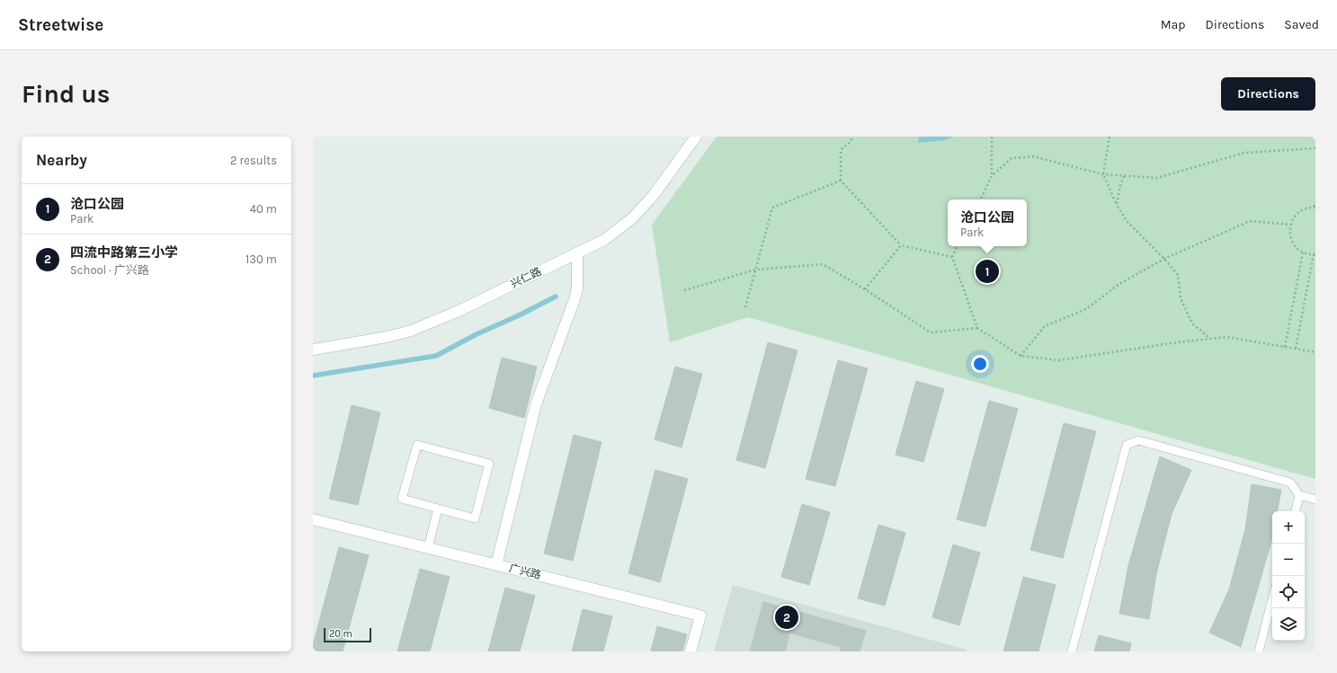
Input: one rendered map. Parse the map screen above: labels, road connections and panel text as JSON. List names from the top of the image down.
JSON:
{
  "streets": {
    "street": ["兴仁路", "广兴路"]
  },
  "scale_bar": "20 m",
  "page": {
    "header": "Streetwise",
    "nav": ["Map", "Directions", "Saved"],
    "buttons": "Directions",
    "title": "Find us",
    "heading": ["Nearby", "2 results"],
    "list": [
      {
        "mark": "1",
        "name": "沧口公园",
        "note": "Park",
        "value": "40 m"
      },
      {
        "mark": "2",
        "name": "四流中路第三小学",
        "note": "School · 广兴路",
        "value": "130 m"
      }
    ],
    "popup": ["沧口公园", "Park"],
    "pins": ["1", "2"],
    "map_buttons": ["+", "−"],
    "scale": "20 m"
  }
}
